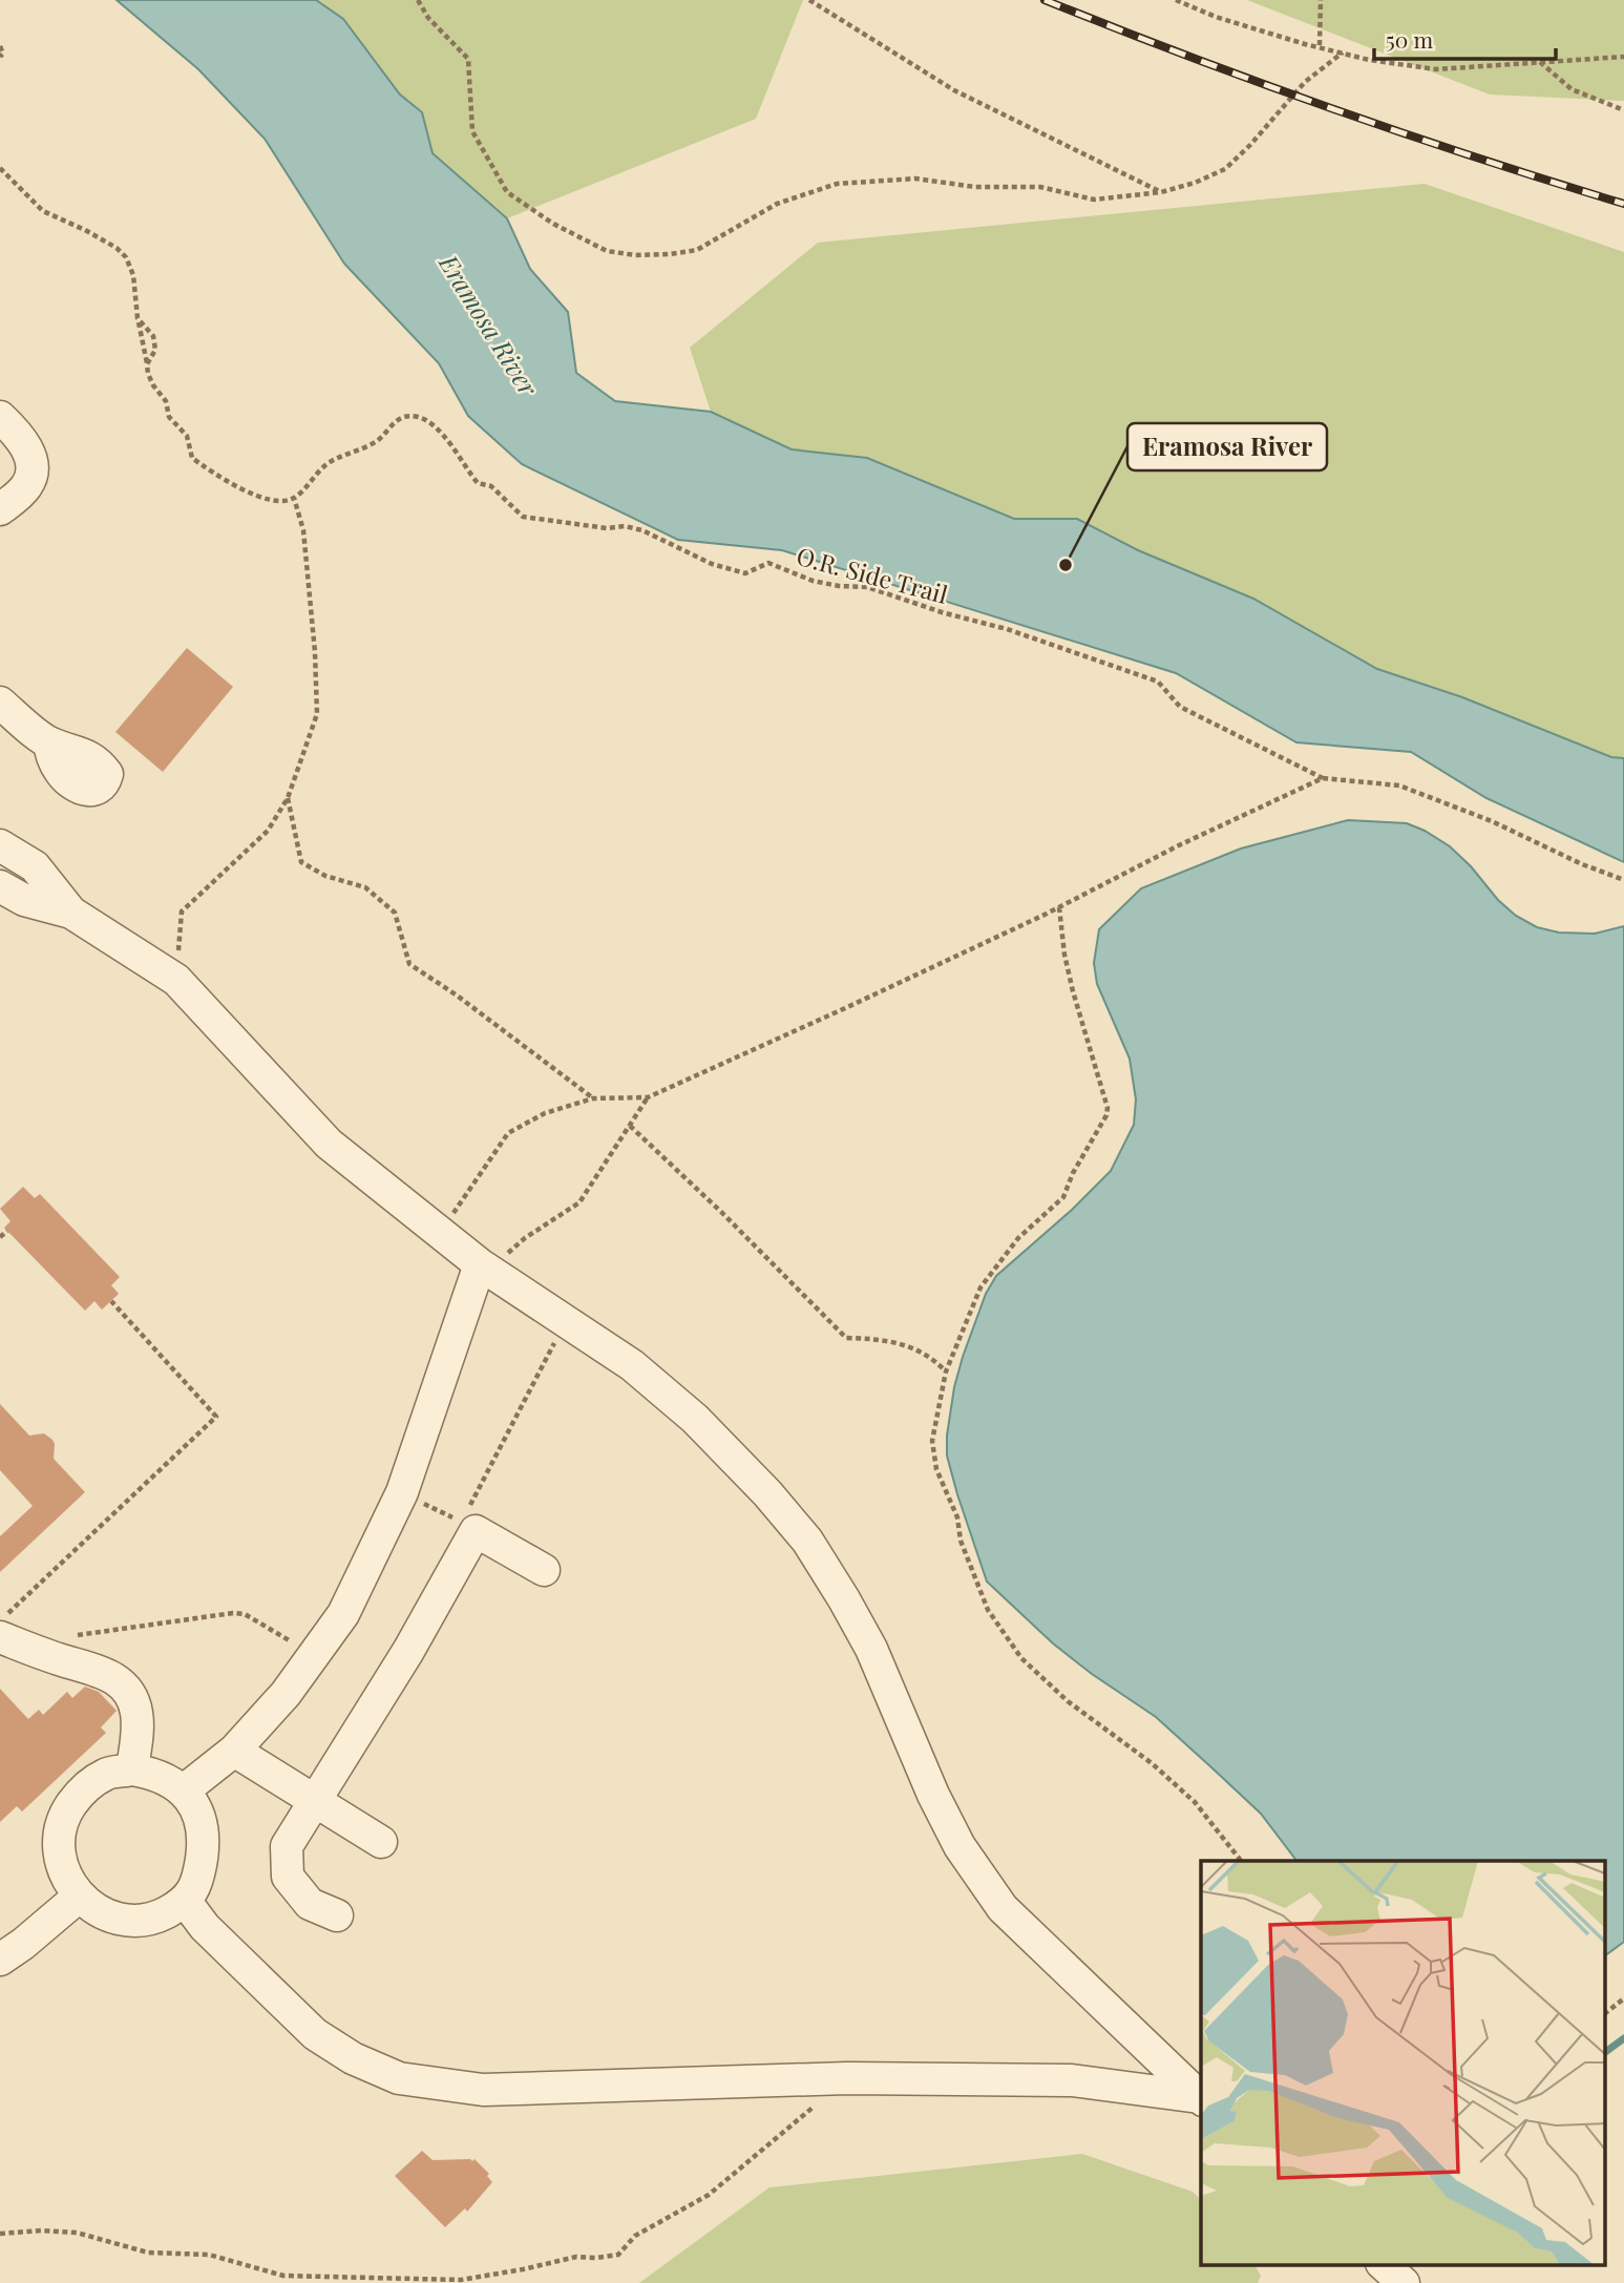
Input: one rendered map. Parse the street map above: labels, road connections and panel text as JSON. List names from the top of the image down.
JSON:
{
  "streets": {
    "path": ["O.R. Side Trail"]
  },
  "water": ["Eramosa River"],
  "places": ["Eramosa River"],
  "scale_bar": "50 m"
}
